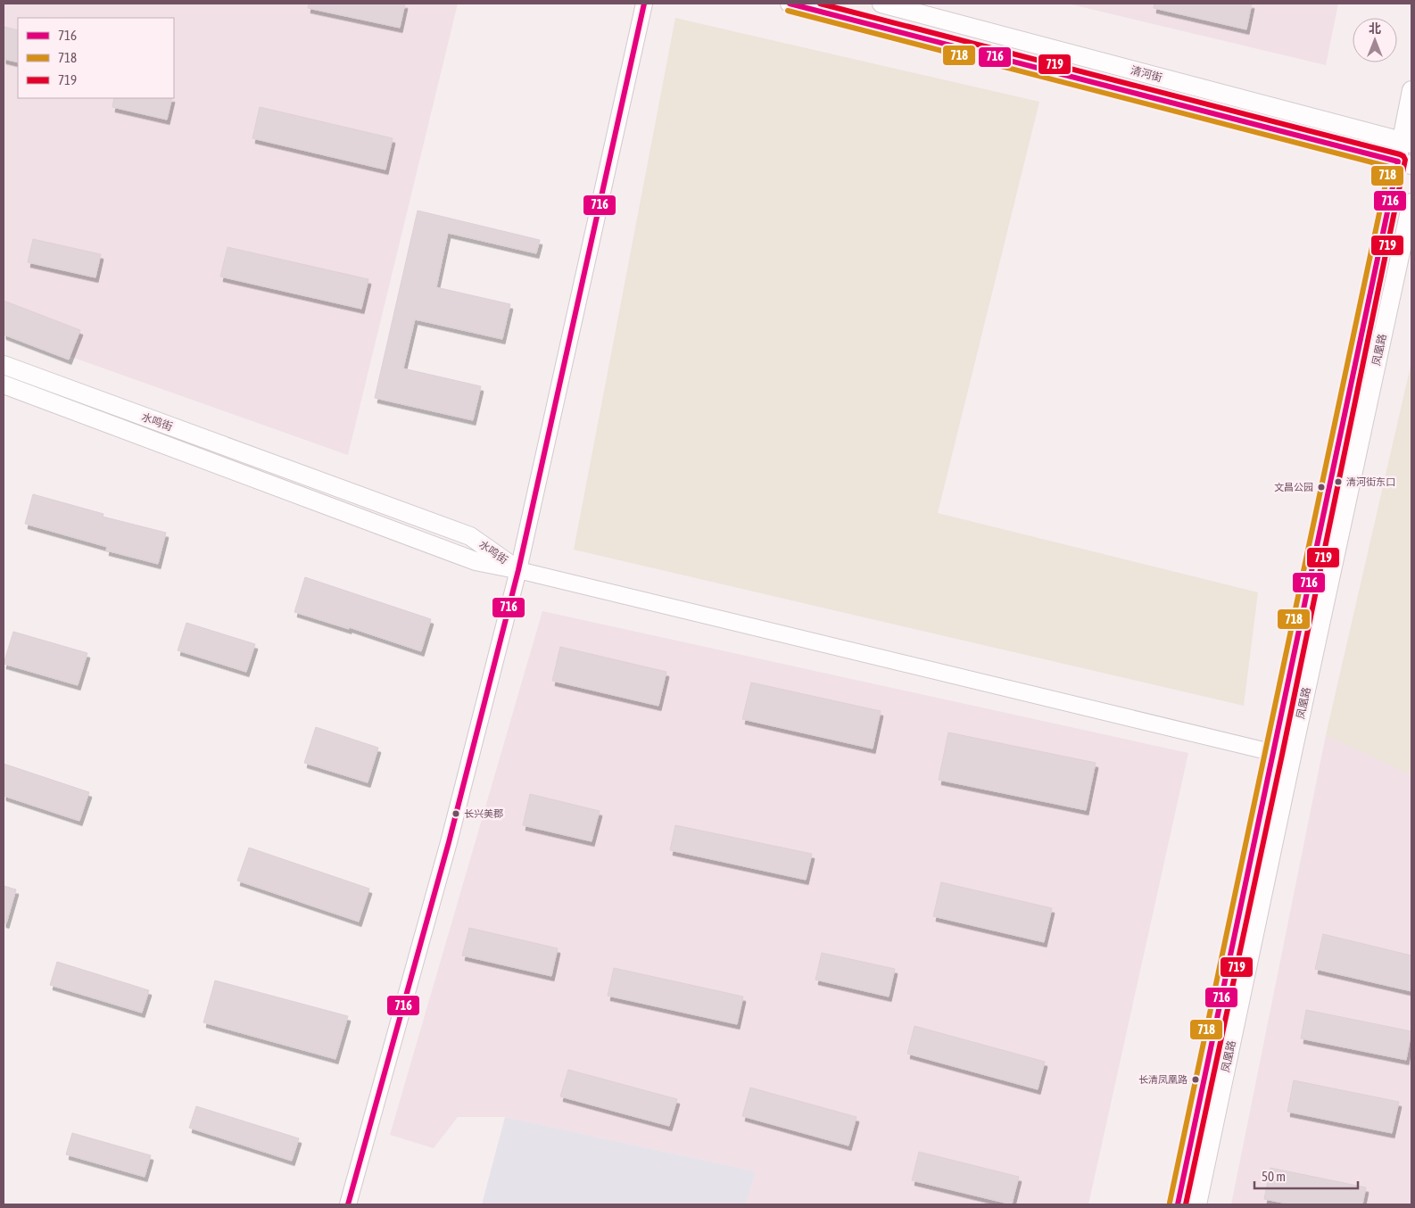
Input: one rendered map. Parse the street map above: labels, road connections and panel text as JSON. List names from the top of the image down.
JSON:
{
  "streets": {
    "main road": ["清河街", "凤凰路", "水鸣街"]
  },
  "crossings": [
    ["清河街", "凤凰路"]
  ],
  "places": [
    "清河街东口",
    "文昌公园",
    "长兴美郡",
    "长清凤凰路"
  ],
  "lines": ["transit line 716", "transit line 719", "transit line 718"],
  "legend": ["716", "718", "719"],
  "scale_bar": "50 m",
  "north": "top"
}
